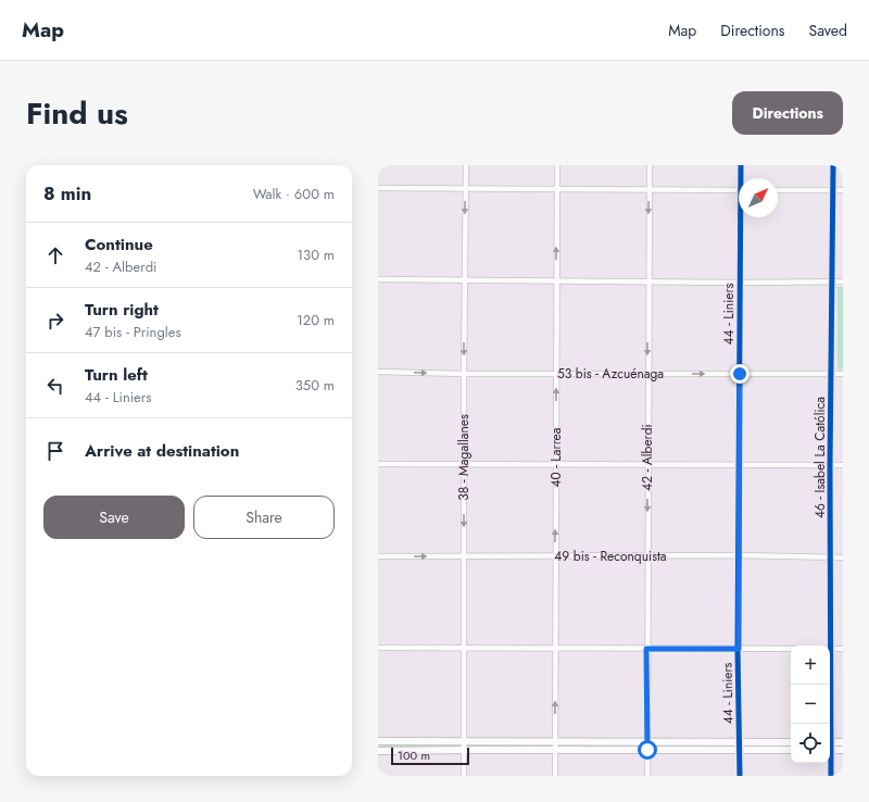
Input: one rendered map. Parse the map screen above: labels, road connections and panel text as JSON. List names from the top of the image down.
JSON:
{
  "streets": {
    "street": [
      "44 - Liniers",
      "53 bis - Azcuénaga",
      "38 - Magallanes",
      "40 - Larrea",
      "42 - Alberdi",
      "46 - Isabel La Católica",
      "49 bis - Reconquista"
    ]
  },
  "crossings": [
    ["44 - Liniers", "53 bis - Azcuénaga"],
    ["44 - Liniers", "49 bis - Reconquista"],
    ["53 bis - Azcuénaga", "38 - Magallanes"],
    ["53 bis - Azcuénaga", "40 - Larrea"],
    ["53 bis - Azcuénaga", "42 - Alberdi"],
    ["53 bis - Azcuénaga", "46 - Isabel La Católica"],
    ["38 - Magallanes", "49 bis - Reconquista"],
    ["40 - Larrea", "49 bis - Reconquista"],
    ["42 - Alberdi", "49 bis - Reconquista"],
    ["46 - Isabel La Católica", "49 bis - Reconquista"]
  ],
  "one_way": [
    "53 bis - Azcuénaga",
    "38 - Magallanes",
    "40 - Larrea",
    "42 - Alberdi"
  ],
  "scale_bar": "100 m",
  "north": "top right",
  "page": {
    "header": "Map",
    "nav": ["Map", "Directions", "Saved"],
    "title": "Find us",
    "buttons": [
      "Directions",
      ["Save", "Share"]
    ],
    "heading": ["8 min", "Walk · 600 m"],
    "list": [
      ["Continue", "42 - Alberdi", "130 m"],
      ["Turn right", "47 bis - Pringles", "120 m"],
      ["Turn left", "44 - Liniers", "350 m"],
      "Arrive at destination"
    ],
    "map_buttons": ["+", "−"],
    "scale": "100 m"
  }
}
